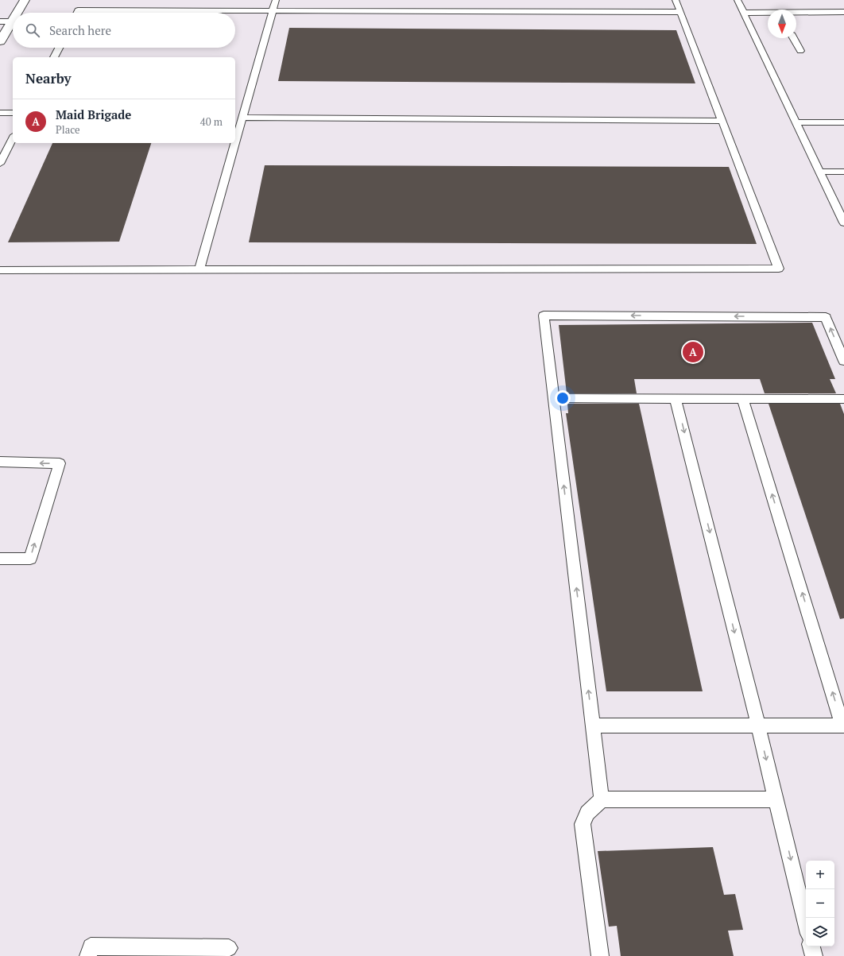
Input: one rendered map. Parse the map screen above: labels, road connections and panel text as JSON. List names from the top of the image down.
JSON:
{
  "north": "bottom",
  "page": {
    "search": "Search here",
    "heading": "Nearby",
    "list": [
      {
        "mark": "A",
        "name": "Maid Brigade",
        "note": "Place",
        "value": "40 m"
      }
    ],
    "pins": "A",
    "map_buttons": ["+", "−"]
  }
}
